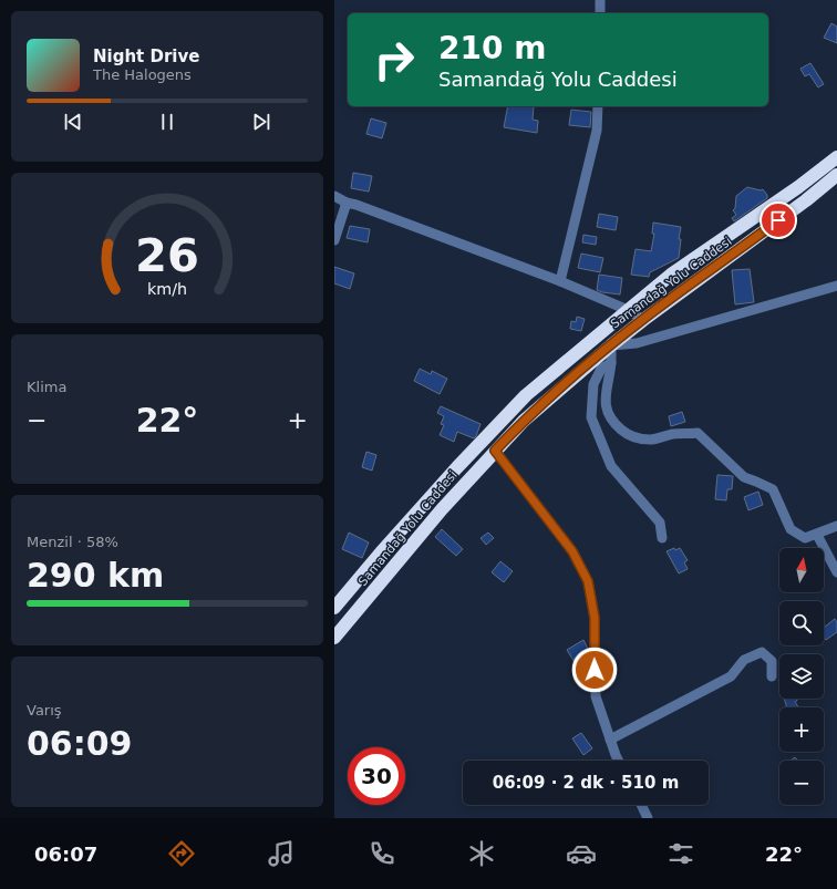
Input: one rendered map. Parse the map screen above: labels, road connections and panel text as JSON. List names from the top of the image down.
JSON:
{
  "streets": {
    "highway": ["Samandağ Yolu Caddesi"]
  },
  "north": "top",
  "page": {
    "turn": ["210 m", "Samandağ Yolu Caddesi"],
    "song": ["Night Drive", "The Halogens"],
    "tile": [
      "Klima",
      ["Menzil · 58%", "290 km"],
      ["Varış", "06:09"]
    ],
    "heat": ["−", "22°", "+"],
    "map_buttons": ["+", "−"],
    "limit": "30",
    "trip": "06:09 · 2 dk · 510 m",
    "tabs": ["06:07", "22°"],
    "gauge": ["26", "km/h"]
  }
}
